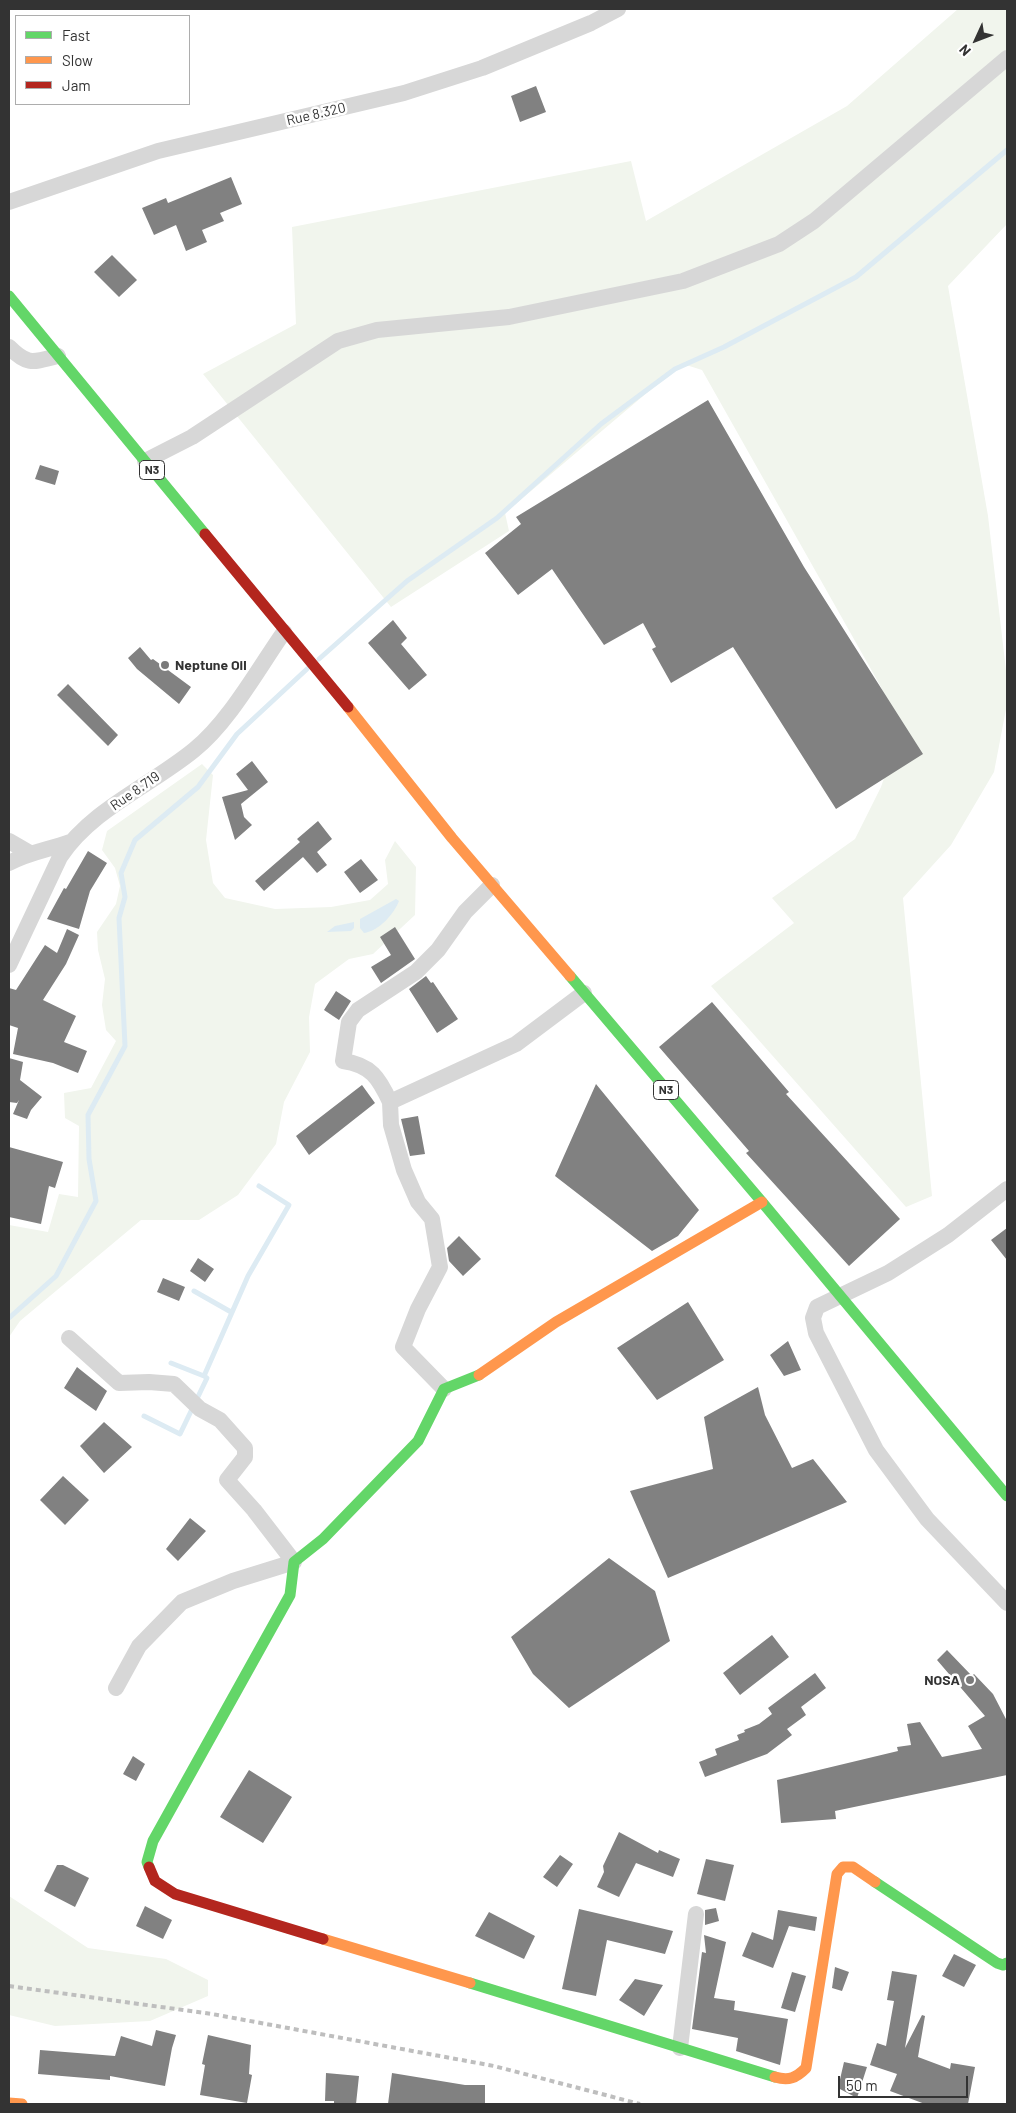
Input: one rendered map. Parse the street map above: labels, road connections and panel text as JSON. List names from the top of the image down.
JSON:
{
  "streets": {
    "main road": ["N3"],
    "street": ["Rue 8.320", "Rue 8.719"]
  },
  "crossings": [
    ["N3", "Rue 8.719"]
  ],
  "places": ["Neptune Oil", "NOSA"],
  "legend": ["Fast", "Slow", "Jam"],
  "scale_bar": "50 m",
  "north": "bottom left"
}
